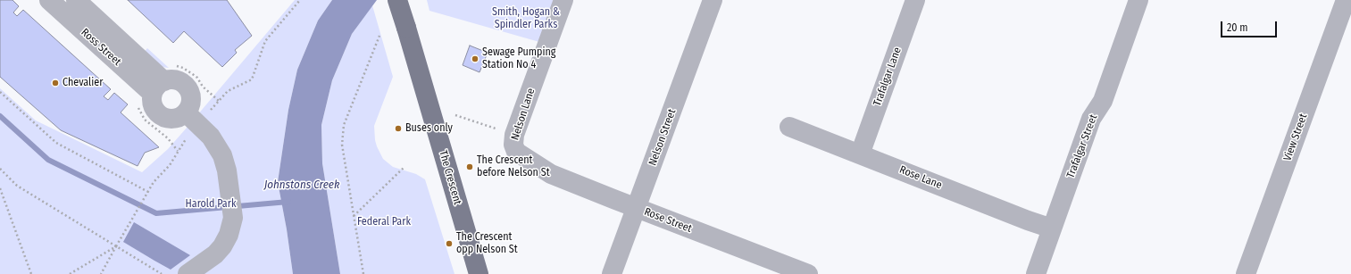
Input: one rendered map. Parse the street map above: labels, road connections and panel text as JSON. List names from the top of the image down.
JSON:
{
  "streets": {
    "main road": ["The Crescent"],
    "street": [
      "Ross Street",
      "Trafalgar Lane",
      "Nelson Lane",
      "Nelson Street",
      "View Street",
      "Trafalgar Street",
      "Rose Lane",
      "Rose Street"
    ]
  },
  "crossings": [
    ["Trafalgar Lane", "Rose Lane"],
    ["Nelson Lane", "Rose Street"],
    ["Nelson Street", "Rose Street"],
    ["Trafalgar Street", "Rose Lane"]
  ],
  "water": ["Johnstons Creek"],
  "parks": ["Smith, Hogan & Spindler Parks", "Harold Park", "Federal Park"],
  "places": [
    "Sewage Pumping Station No 4",
    "Chevalier",
    "Buses only",
    "The Crescent before Nelson St",
    "The Crescent opp Nelson St"
  ],
  "scale_bar": "20 m"
}
